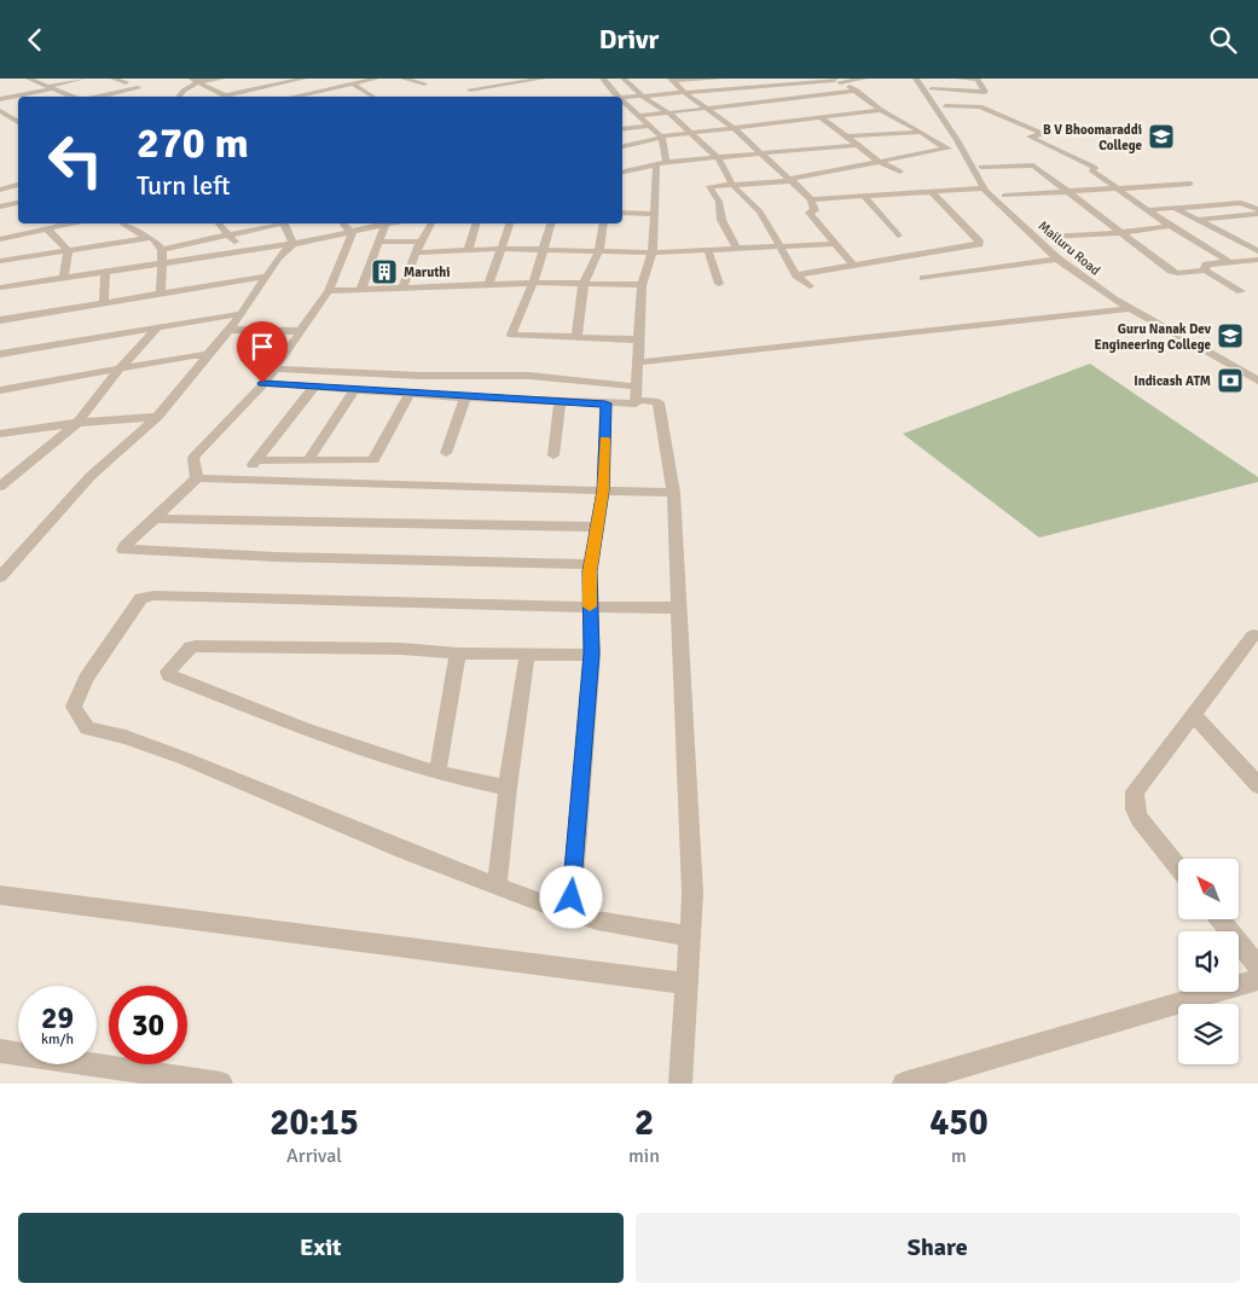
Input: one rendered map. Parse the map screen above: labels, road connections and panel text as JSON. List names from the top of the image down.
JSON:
{
  "streets": {
    "street": ["Mailuru Road"]
  },
  "places": {
    "school or university": ["B V Bhoomaraddi College", "Guru Nanak Dev Engineering College"],
    "building": ["Maruthi"],
    "bank": ["Indicash ATM"]
  },
  "north": "top left",
  "page": {
    "header": "Drivr",
    "turn": ["270 m", "Turn left"],
    "speed": "29 km/h",
    "limit": "30",
    "eta": [
      "20:15",
      "Arrival",
      "2",
      "min",
      "450",
      "m"
    ],
    "buttons": ["Exit", "Share"]
  }
}
